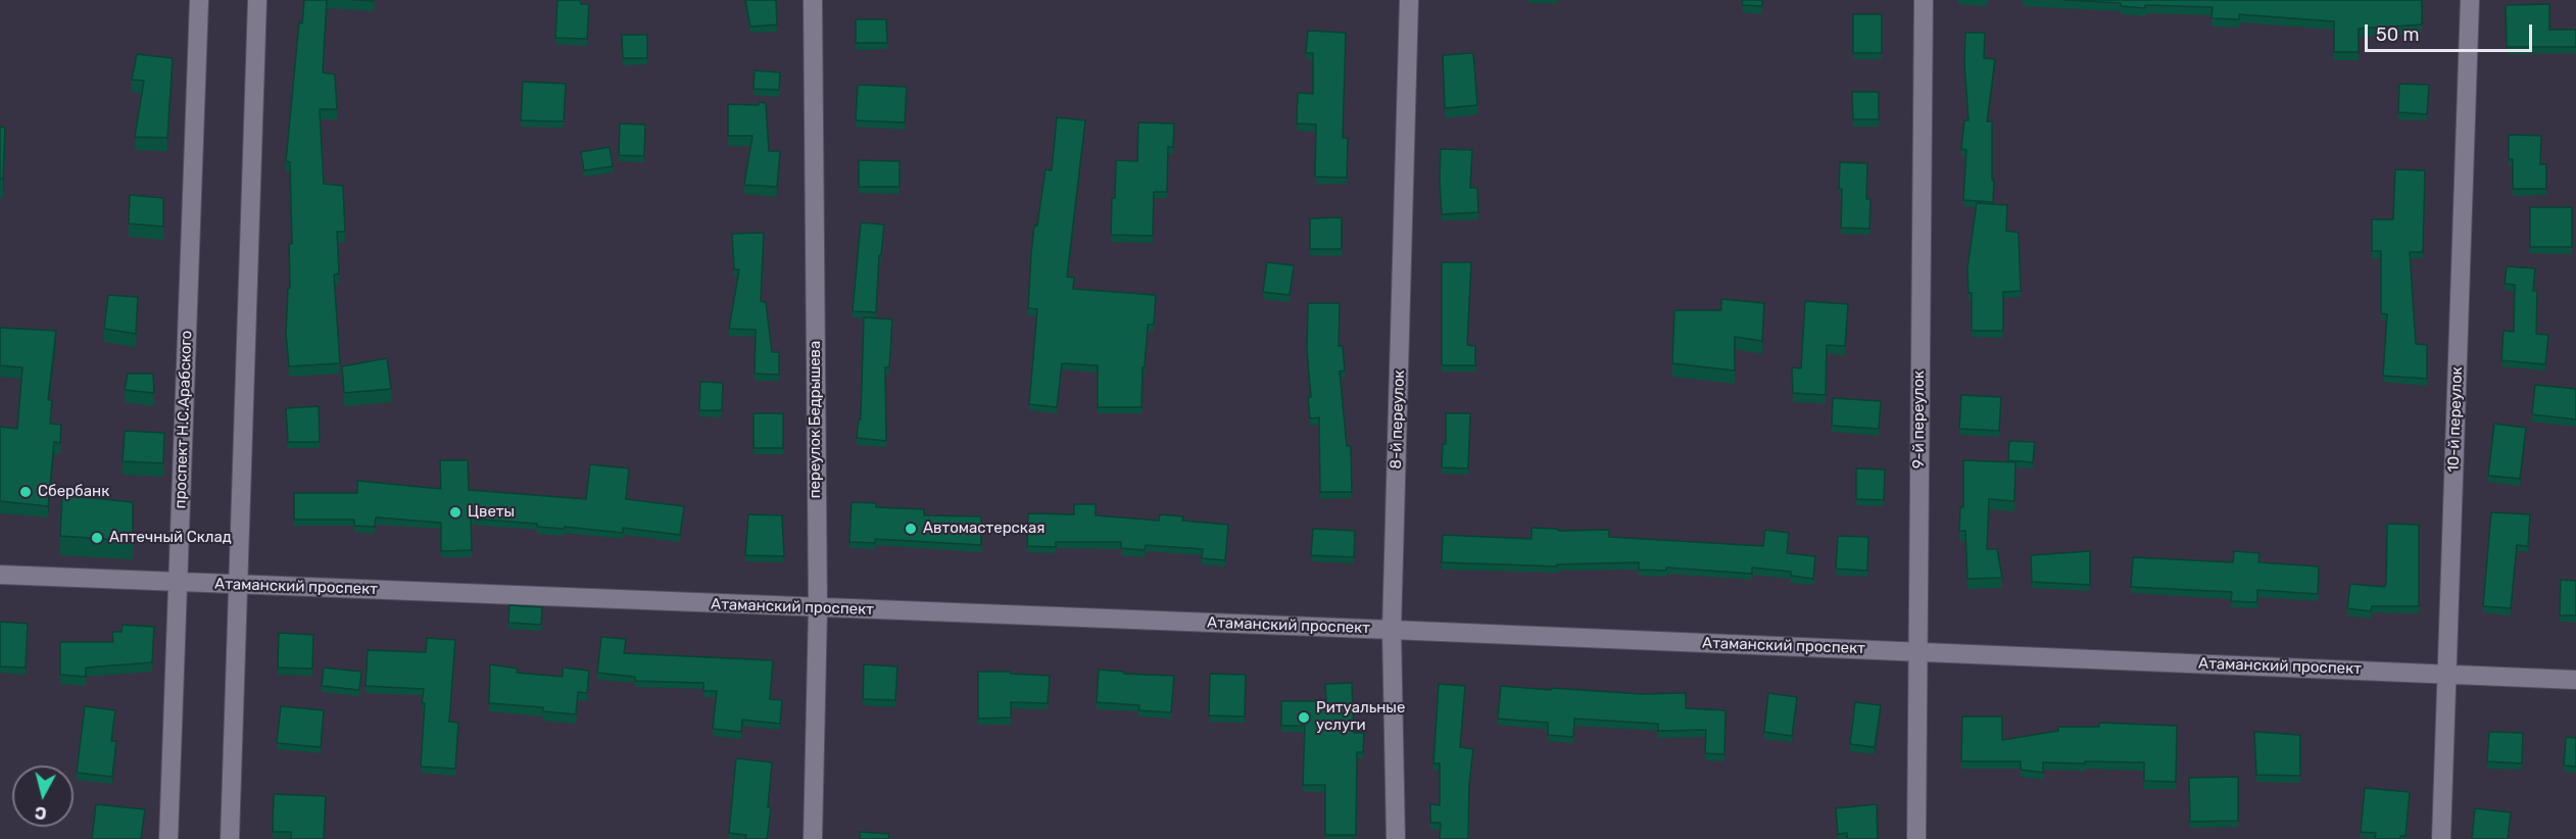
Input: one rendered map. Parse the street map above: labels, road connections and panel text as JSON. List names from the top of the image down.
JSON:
{
  "streets": {
    "street": [
      "проспект Н.С.Арабского",
      "переулок Бедрышева",
      "8-й переулок",
      "9-й переулок",
      "10-й переулок",
      "Атаманский проспект"
    ]
  },
  "crossings": [
    ["проспект Н.С.Арабского", "Атаманский проспект"],
    ["переулок Бедрышева", "Атаманский проспект"],
    ["8-й переулок", "Атаманский проспект"],
    ["9-й переулок", "Атаманский проспект"],
    ["10-й переулок", "Атаманский проспект"]
  ],
  "places": [
    "Сбербанк",
    "Цветы",
    "Автомастерская",
    "Аптечный Склад",
    "Ритуальные услуги"
  ],
  "scale_bar": "50 m",
  "north": "bottom"
}
